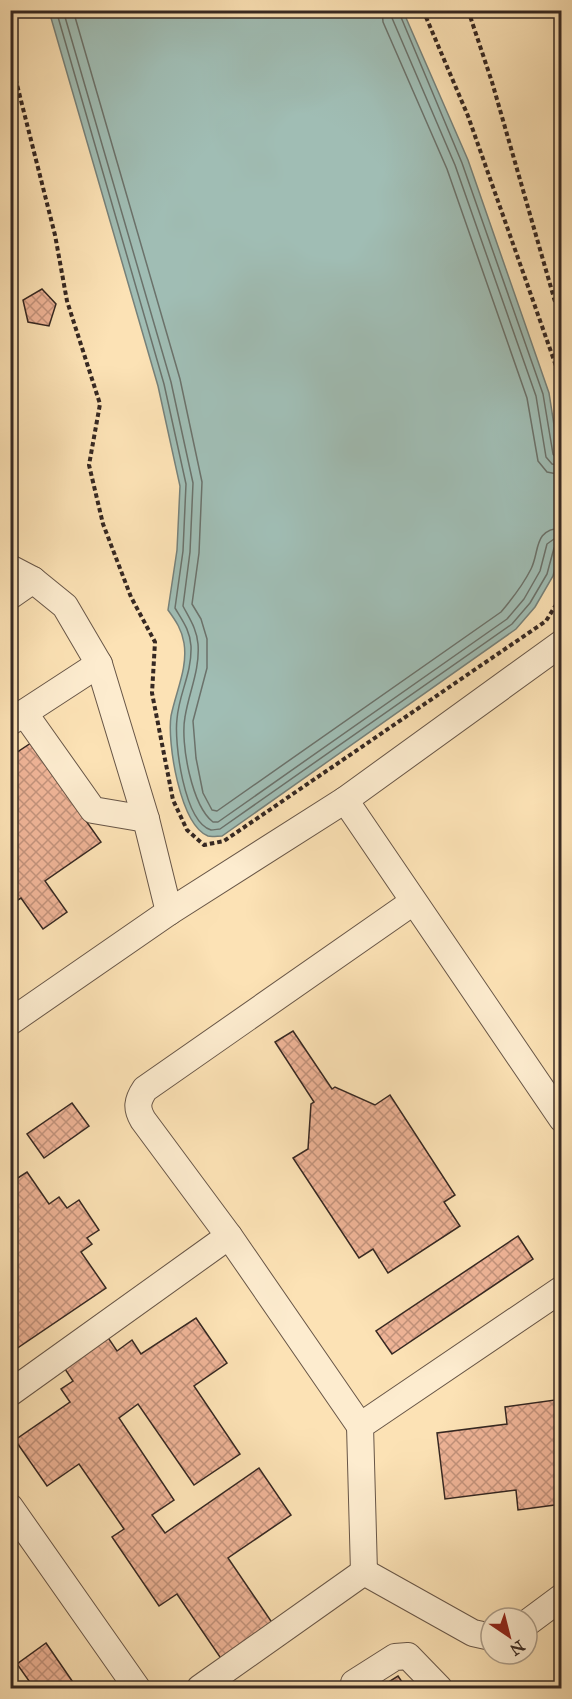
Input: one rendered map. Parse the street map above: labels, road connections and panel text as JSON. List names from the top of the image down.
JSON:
{
  "north": "bottom right"
}
